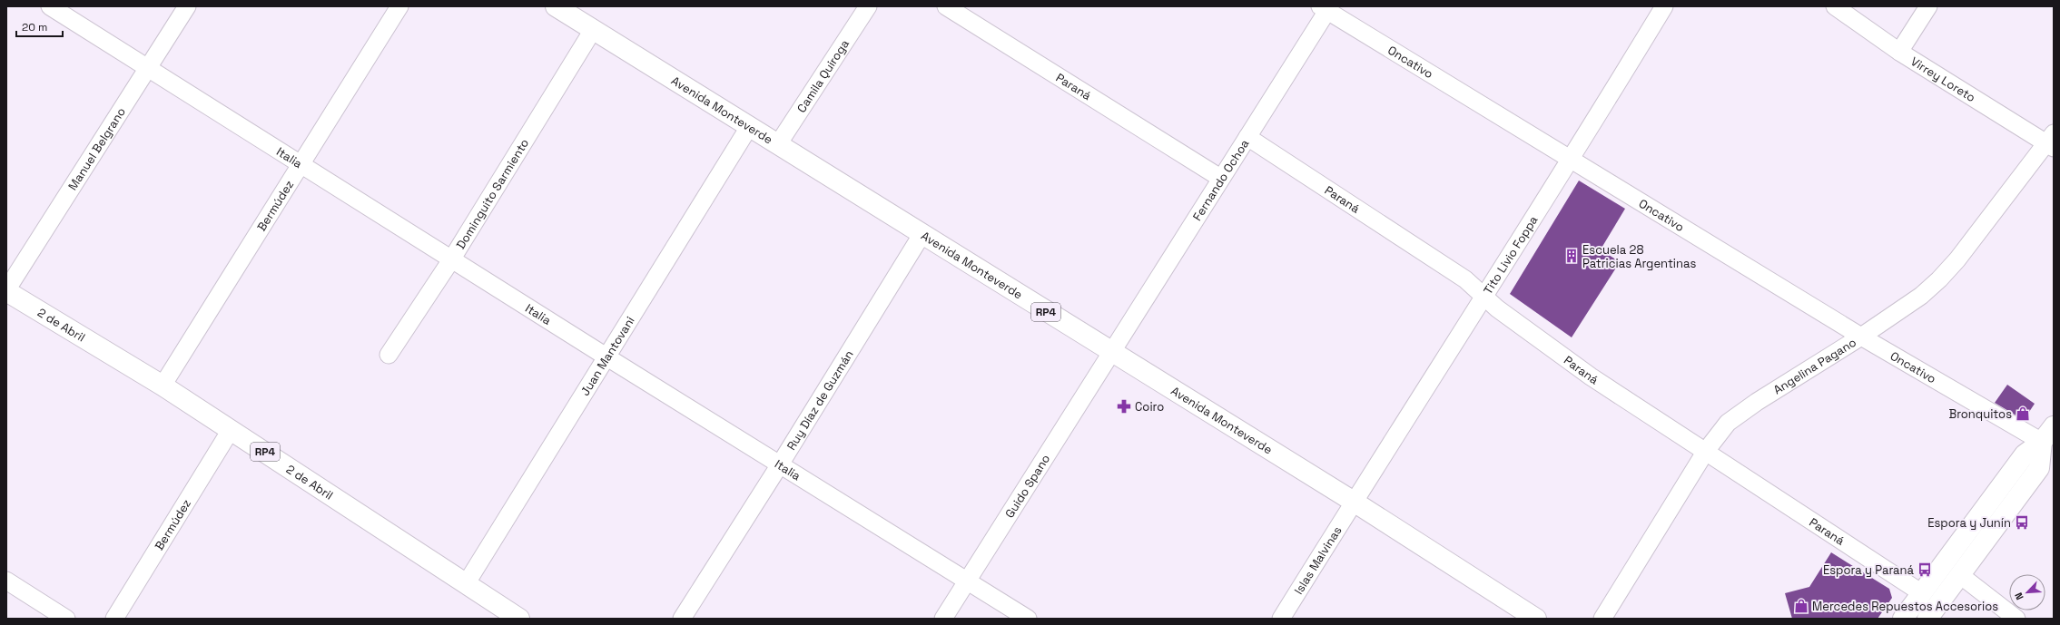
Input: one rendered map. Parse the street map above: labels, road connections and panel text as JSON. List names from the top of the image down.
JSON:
{
  "streets": {
    "main road": ["Avenida Monteverde", "RP4", "2 de Abril"],
    "street": [
      "Oncativo",
      "Camila Quiroga",
      "Virrey Loreto",
      "Paraná",
      "Manuel Belgrano",
      "Italia",
      "Fernando Ochoa",
      "Dominguito Sarmiento",
      "Bermúdez",
      "Tito Livio Foppa",
      "Juan Mantovani",
      "Angelina Pagano",
      "Ruy Díaz de Guzmán",
      "Guido Spano",
      "Islas Malvinas"
    ]
  },
  "crossings": [
    ["Oncativo", "Fernando Ochoa"],
    ["Oncativo", "Tito Livio Foppa"],
    ["Oncativo", "Angelina Pagano"],
    ["Camila Quiroga", "Avenida Monteverde"],
    ["Virrey Loreto", "Angelina Pagano"],
    ["Paraná", "Fernando Ochoa"],
    ["Paraná", "Tito Livio Foppa"],
    ["Paraná", "Angelina Pagano"],
    ["Avenida Monteverde", "Fernando Ochoa"],
    ["Avenida Monteverde", "Dominguito Sarmiento"],
    ["Avenida Monteverde", "Tito Livio Foppa"],
    ["Avenida Monteverde", "Juan Mantovani"],
    ["Avenida Monteverde", "Ruy Díaz de Guzmán"],
    ["Avenida Monteverde", "Guido Spano"],
    ["Avenida Monteverde", "Islas Malvinas"],
    ["Manuel Belgrano", "Italia"],
    ["Manuel Belgrano", "2 de Abril"],
    ["Italia", "Dominguito Sarmiento"],
    ["Italia", "Bermúdez"],
    ["Italia", "Juan Mantovani"],
    ["Italia", "Ruy Díaz de Guzmán"],
    ["Italia", "Guido Spano"],
    ["Fernando Ochoa", "Guido Spano"],
    ["Bermúdez", "2 de Abril"],
    ["Tito Livio Foppa", "Islas Malvinas"],
    ["2 de Abril", "Juan Mantovani"]
  ],
  "places": {
    "building": ["Escuela 28 Patricias Argentinas"],
    "pharmacy": ["Coiro"],
    "shop": ["Bronquitos", "Mercedes Repuestos Accesorios"],
    "bus stop": ["Espora y Junín", "Espora y Paraná"]
  },
  "scale_bar": "20 m",
  "north": "bottom left"
}
